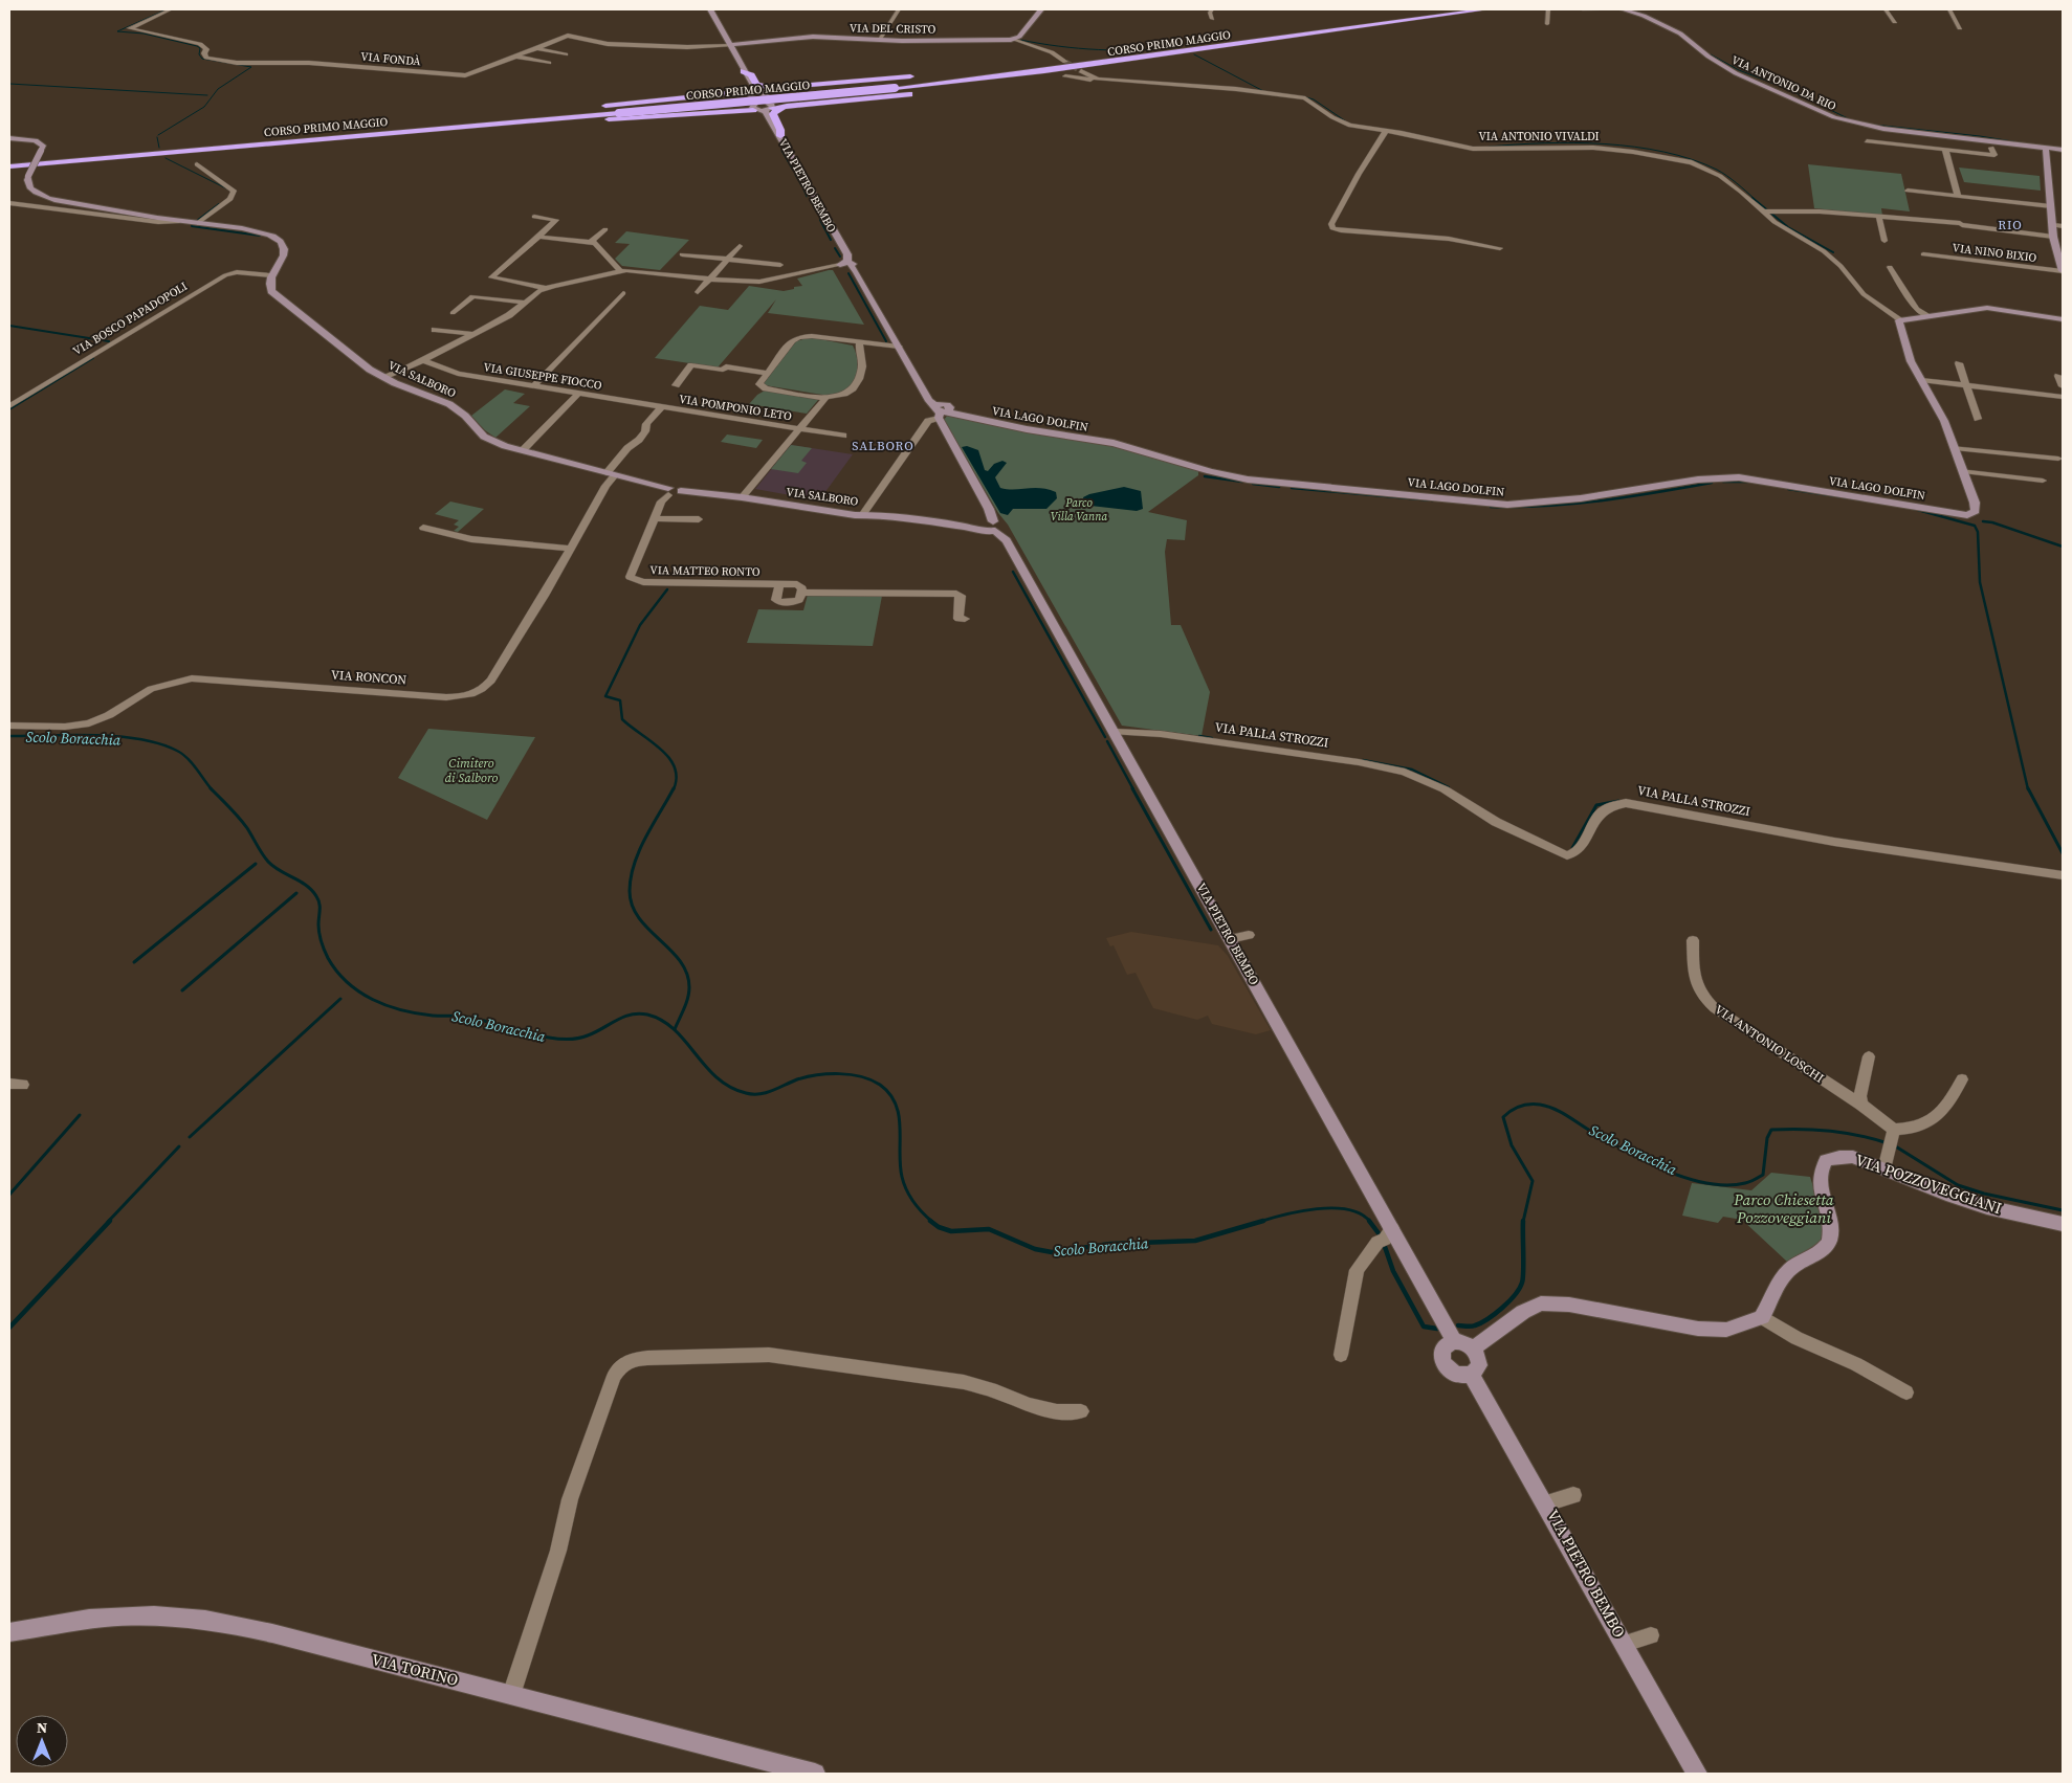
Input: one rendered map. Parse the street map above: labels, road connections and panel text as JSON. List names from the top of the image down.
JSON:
{
  "streets": {
    "highway": ["CORSO PRIMO MAGGIO"],
    "street": [
      "VIA DEL CRISTO",
      "VIA FONDÀ",
      "VIA ANTONIO DA RIO",
      "VIA ANTONIO VIVALDI",
      "VIA PIETRO BEMBO",
      "VIA NINO BIXIO",
      "VIA BOSCO PAPADOPOLI",
      "VIA GIUSEPPE FIOCCO",
      "VIA SALBORO",
      "VIA POMPONIO LETO",
      "VIA LAGO DOLFIN",
      "VIA MATTEO RONTO",
      "VIA RONCON",
      "VIA PALLA STROZZI",
      "VIA ANTONIO LOSCHI",
      "VIA POZZOVEGGIANI",
      "VIA TORINO"
    ]
  },
  "crossings": [
    ["VIA DEL CRISTO", "VIA FONDÀ"],
    ["VIA PIETRO BEMBO", "VIA SALBORO"],
    ["VIA PIETRO BEMBO", "VIA LAGO DOLFIN"],
    ["VIA PIETRO BEMBO", "VIA PALLA STROZZI"],
    ["VIA BOSCO PAPADOPOLI", "VIA SALBORO"],
    ["VIA GIUSEPPE FIOCCO", "VIA POMPONIO LETO"],
    ["VIA SALBORO", "VIA POMPONIO LETO"],
    ["VIA SALBORO", "VIA MATTEO RONTO"],
    ["VIA SALBORO", "VIA RONCON"],
    ["VIA POMPONIO LETO", "VIA RONCON"]
  ],
  "districts": ["RIO", "SALBORO"],
  "water": ["Scolo Boracchia"],
  "parks": ["Parco Villa Vanna", "Cimitero di Salboro", "Parco Chiesetta Pozzoveggiani"],
  "north": "top"
}
